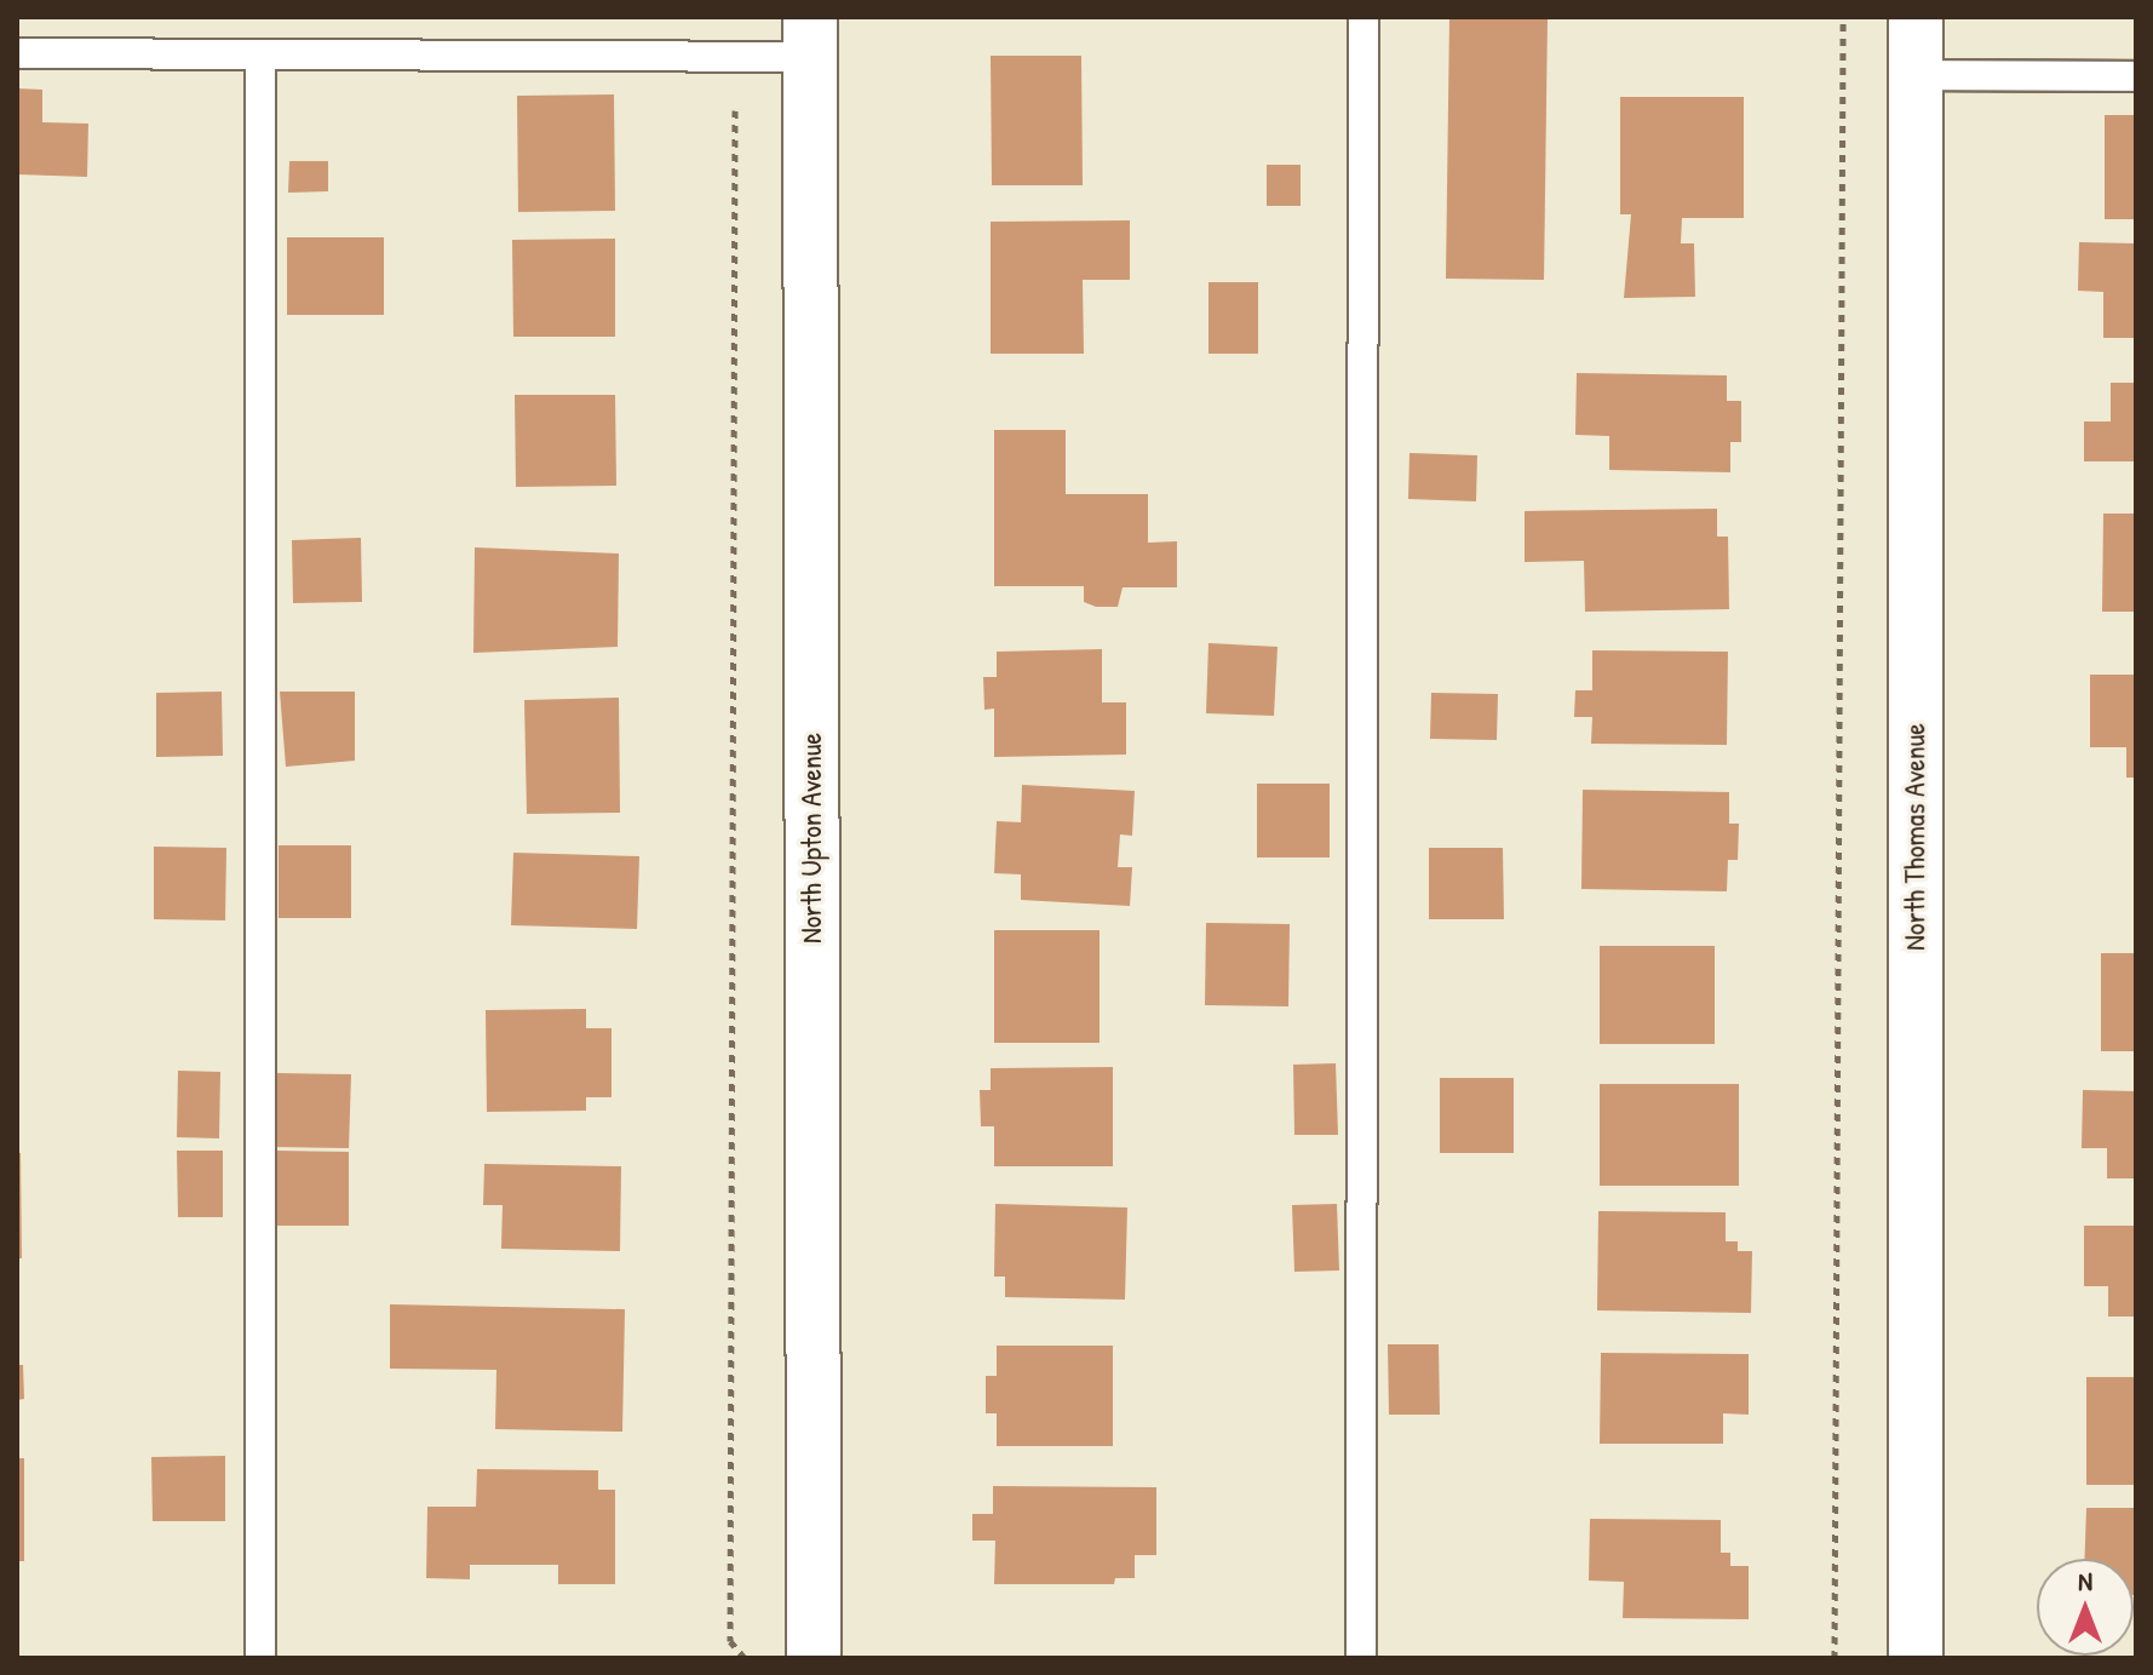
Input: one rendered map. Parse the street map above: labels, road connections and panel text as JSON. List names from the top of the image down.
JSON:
{
  "streets": {
    "street": ["North Thomas Avenue", "North Upton Avenue"]
  },
  "north": "top"
}
